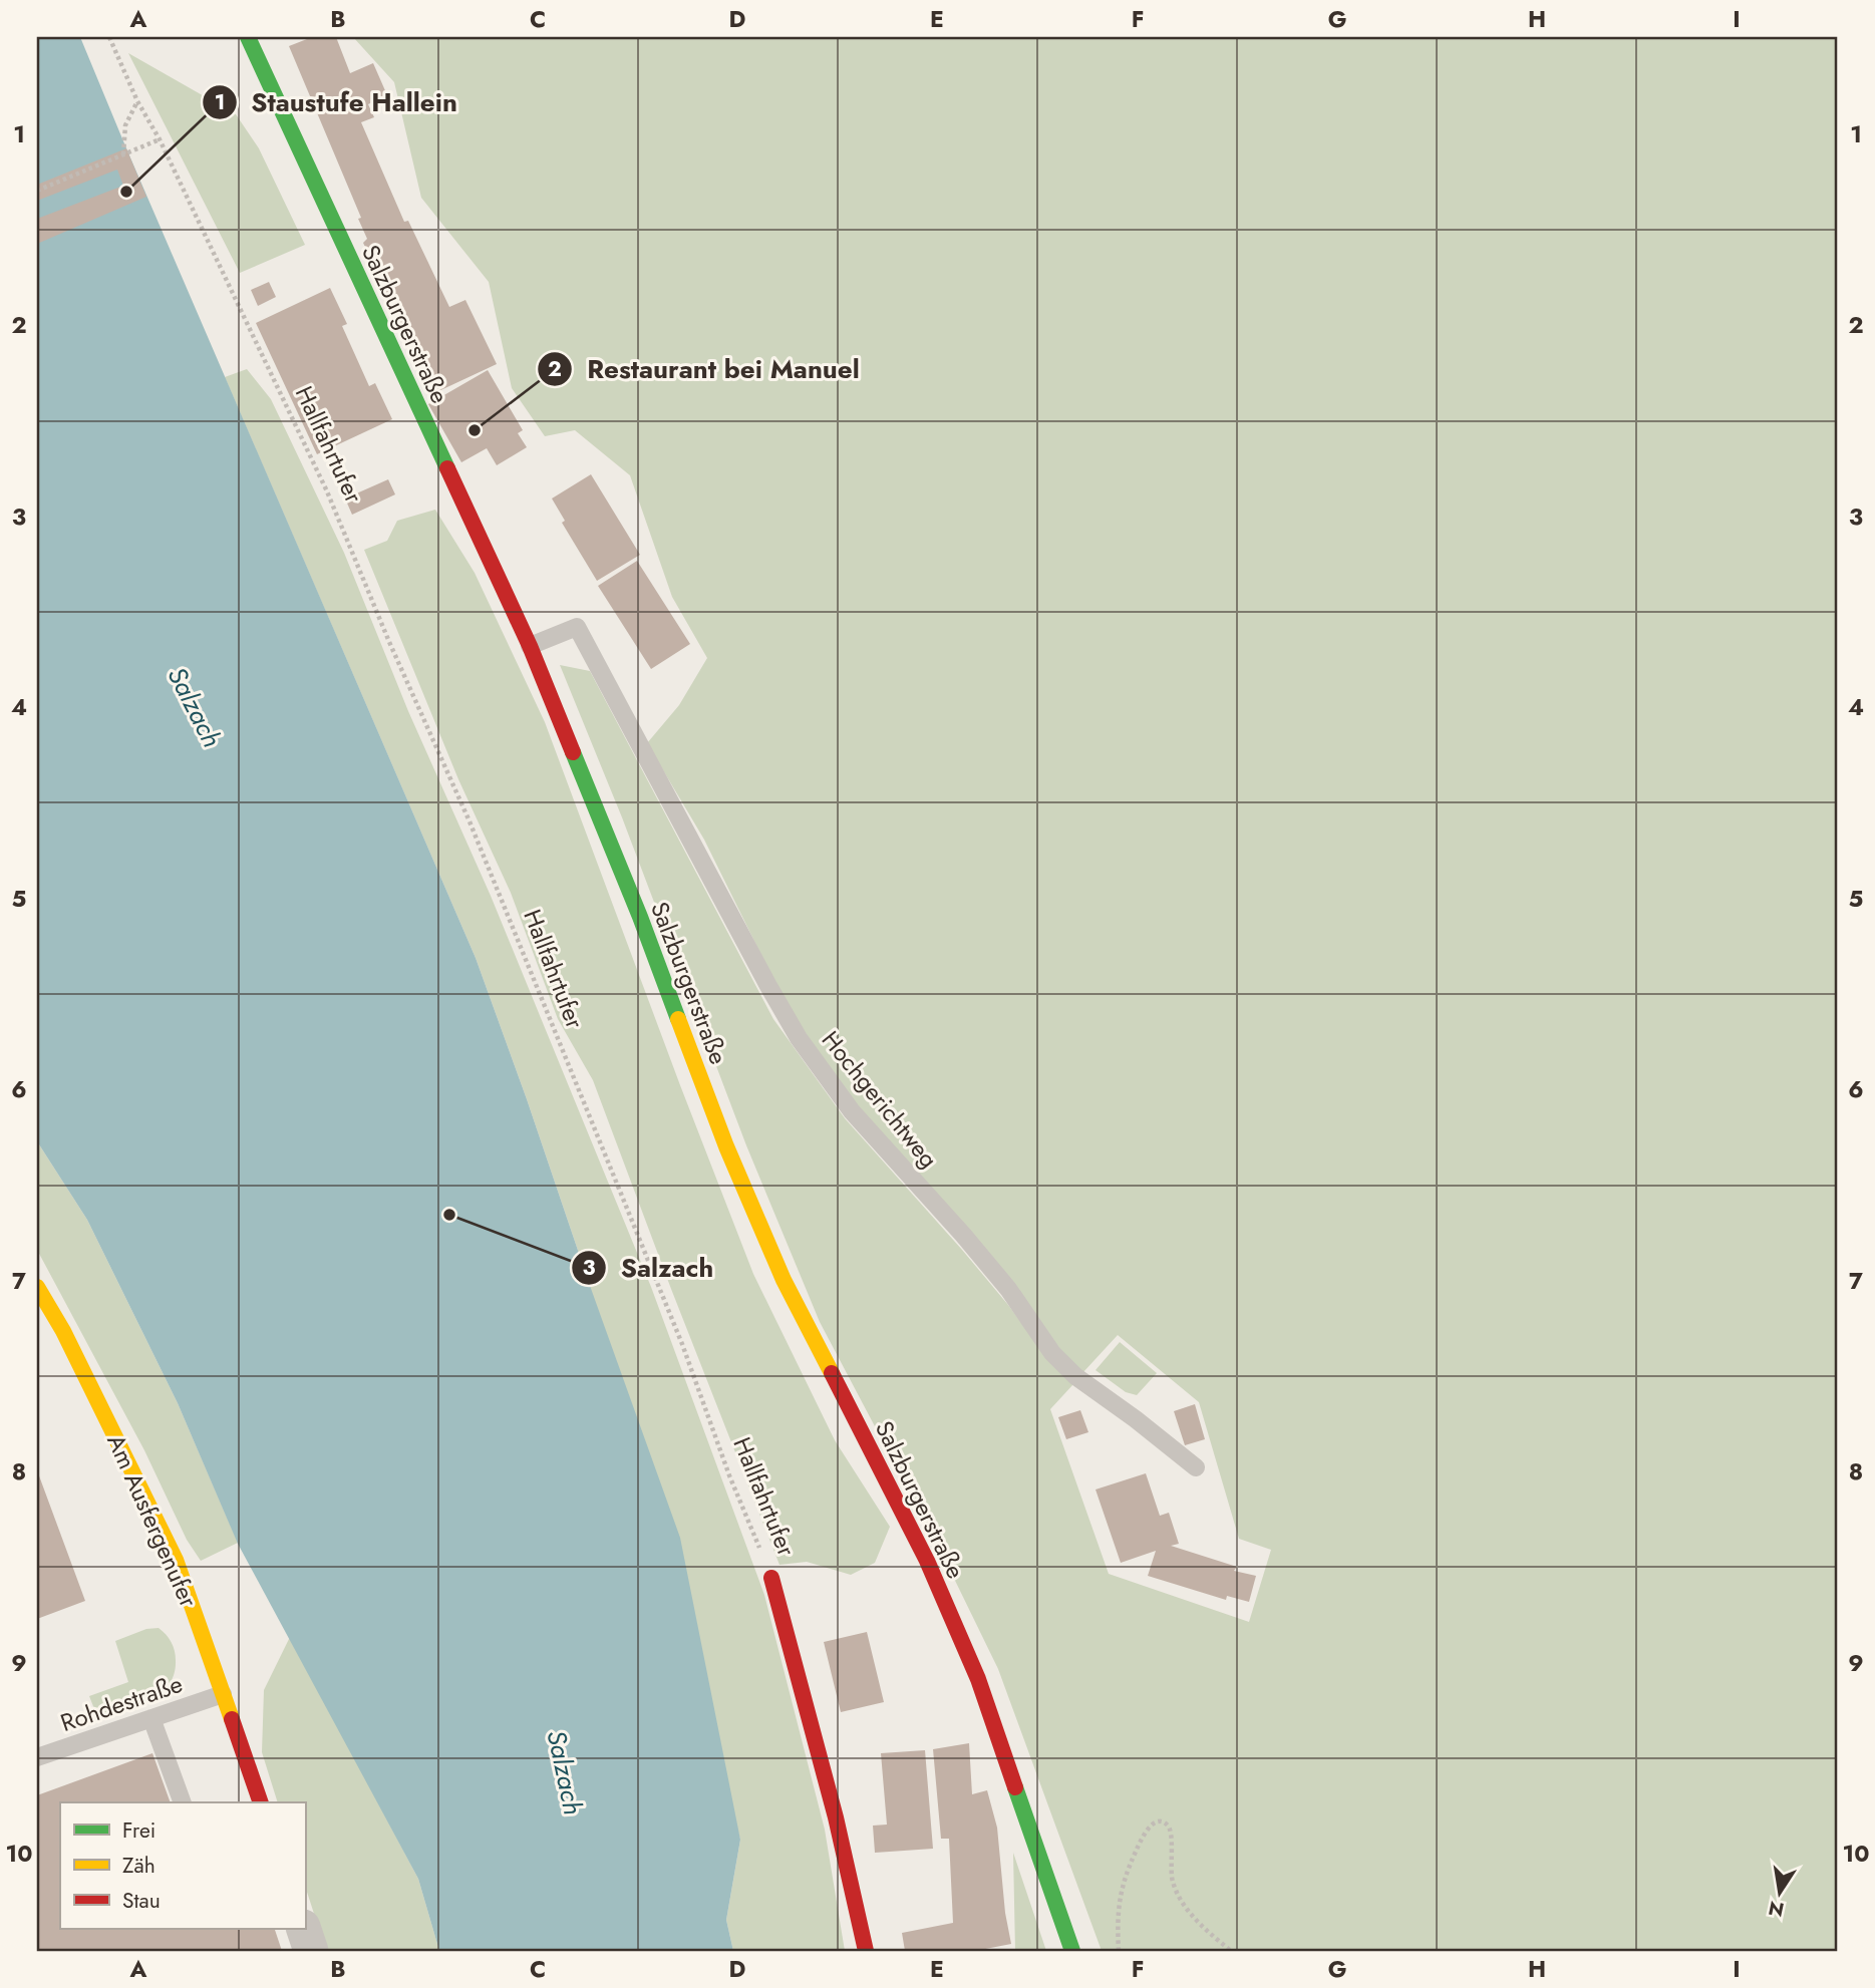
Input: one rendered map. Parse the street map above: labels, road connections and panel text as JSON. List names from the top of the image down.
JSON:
{
  "streets": {
    "main road": ["Salzburgerstraße", "Hallfahrtufer", "Am Ausfergenufer"],
    "lane": ["Hochgerichtweg", "Rohdestraße"]
  },
  "crossings": [
    ["Salzburgerstraße", "Hochgerichtweg"],
    ["Am Ausfergenufer", "Rohdestraße"]
  ],
  "water": ["Salzach"],
  "places": ["Staustufe Hallein", "Restaurant bei Manuel", "Salzach"],
  "legend": ["Frei", "Zäh", "Stau"],
  "north": "bottom",
  "grid": {
    "columns": [
      "A",
      "B",
      "C",
      "D",
      "E",
      "F",
      "G",
      "H",
      "I"
    ],
    "rows": [
      "1",
      "2",
      "3",
      "4",
      "5",
      "6",
      "7",
      "8",
      "9",
      "10"
    ]
  }
}
